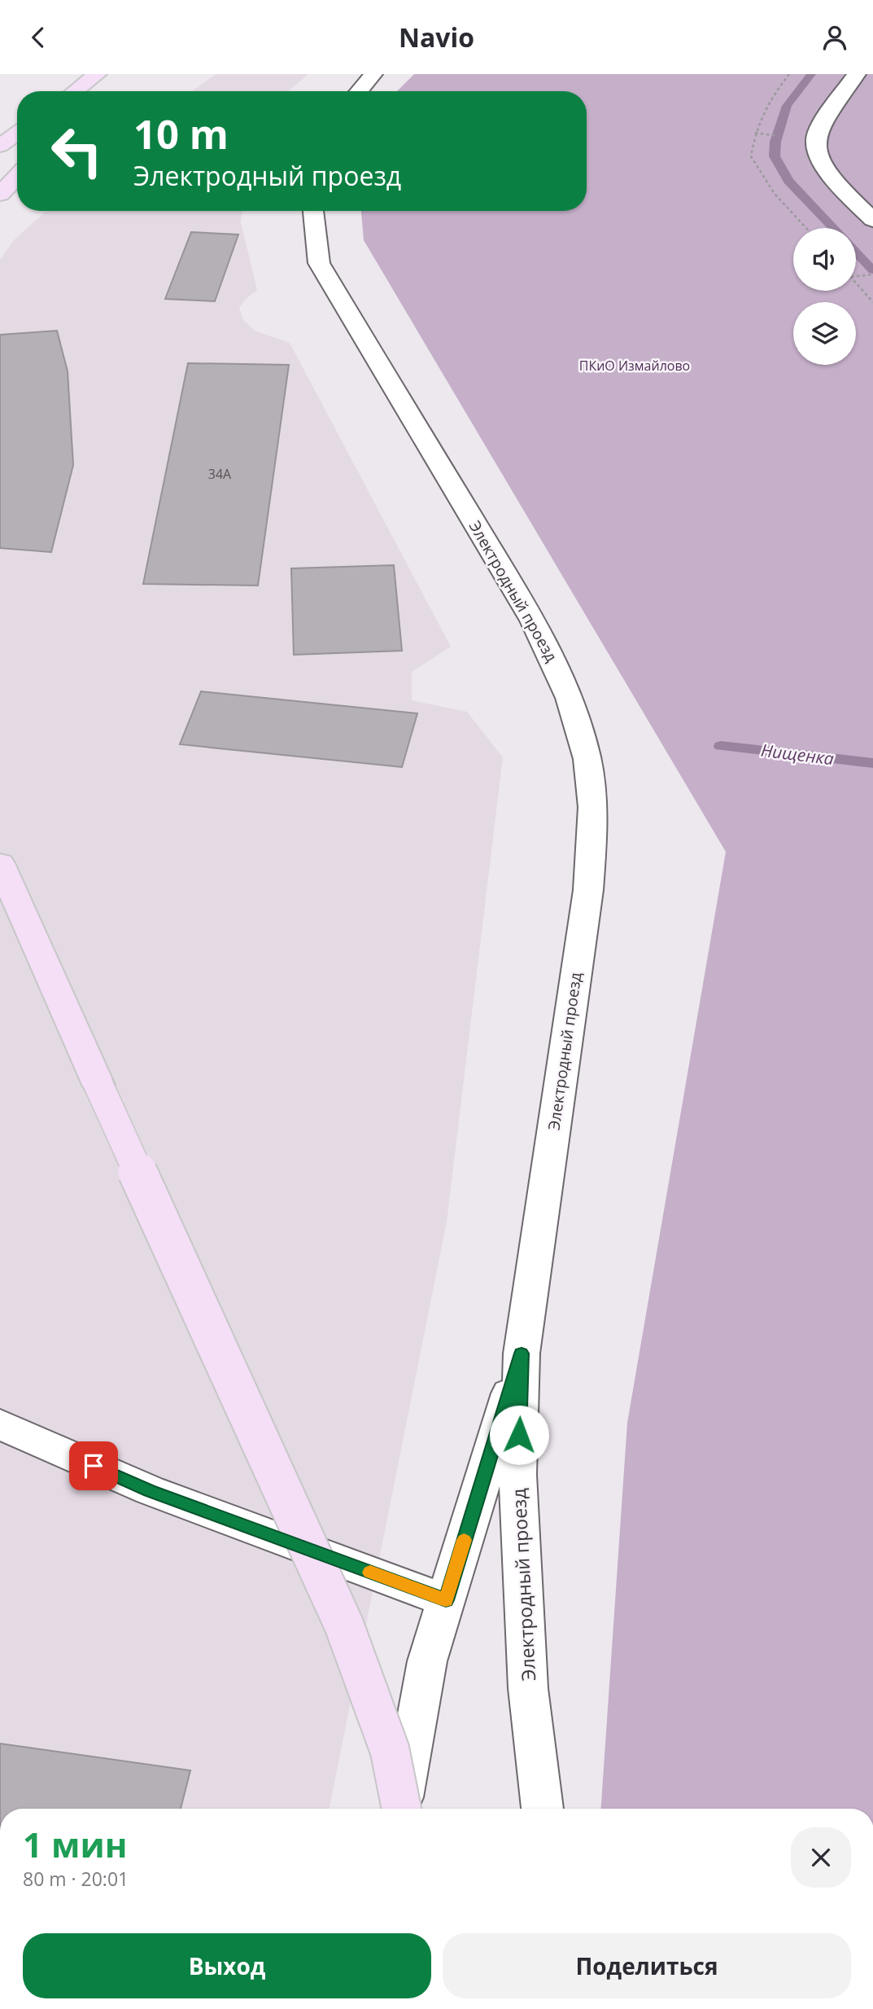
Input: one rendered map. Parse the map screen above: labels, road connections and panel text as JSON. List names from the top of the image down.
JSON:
{
  "streets": {
    "street": ["Электродный проезд"]
  },
  "water": ["Нищенка"],
  "parks": ["ПКиО Измайлово"],
  "house_numbers": ["34А"],
  "page": {
    "header": "Navio",
    "turn": ["10 m", "Электродный проезд"],
    "heading": ["1 мин", "80 m · 20:01"],
    "buttons": ["Выход", "Поделиться"]
  }
}
